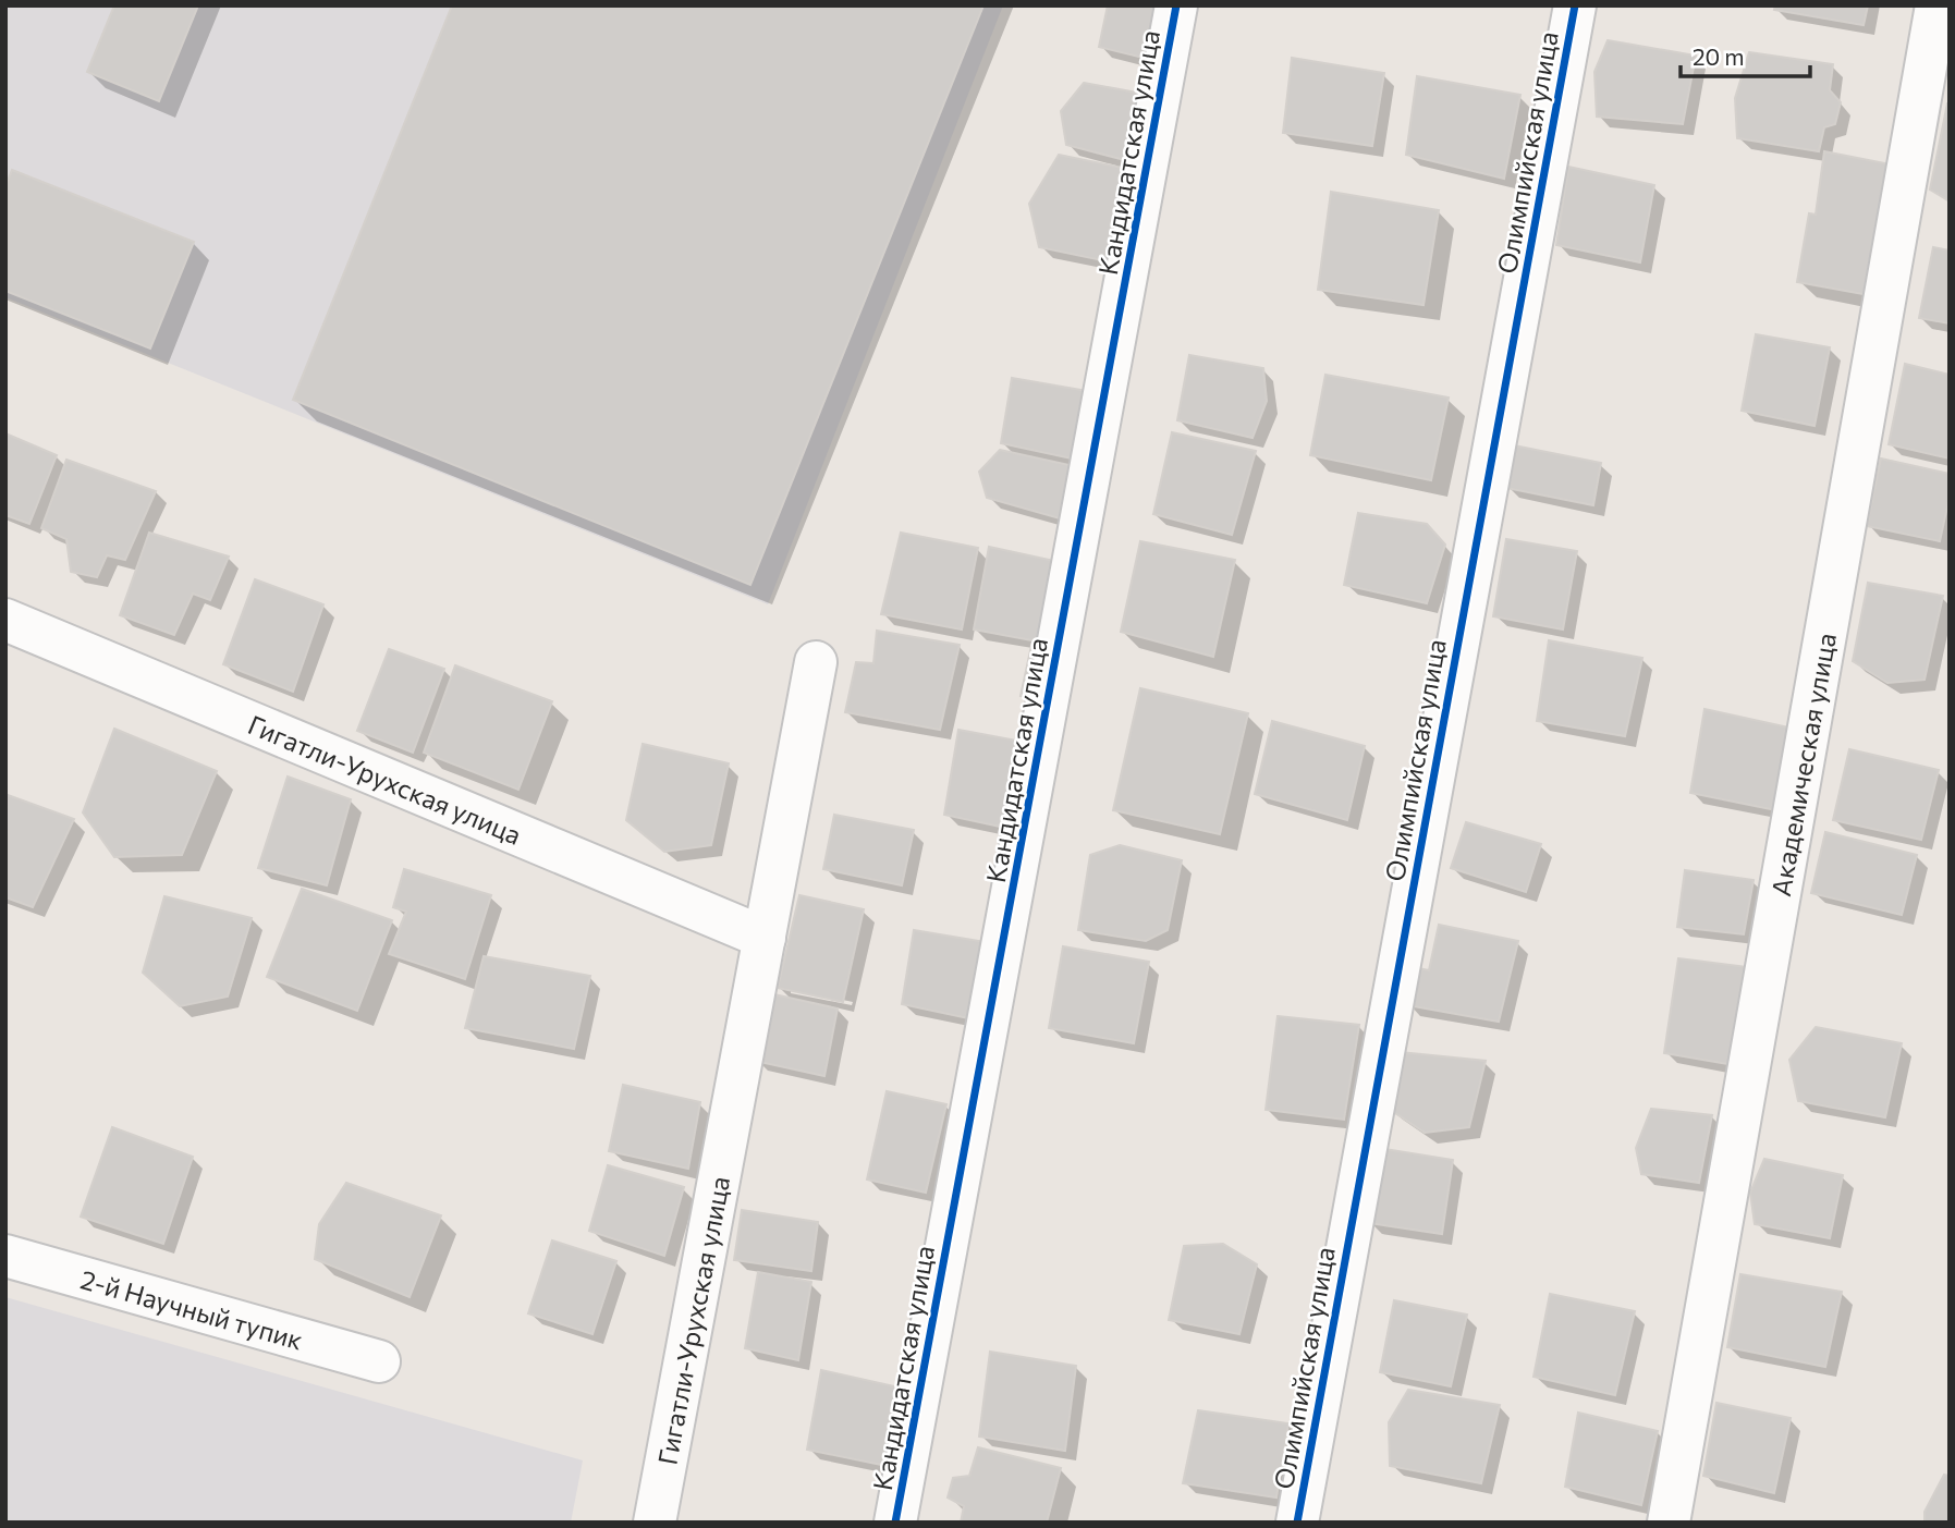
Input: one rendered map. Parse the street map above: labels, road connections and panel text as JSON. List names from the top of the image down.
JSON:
{
  "streets": {
    "street": [
      "Кандидатская улица",
      "Олимпийская улица",
      "Академическая улица",
      "Гигатли-Урухская улица",
      "2-й Научный тупик"
    ]
  },
  "scale_bar": "20 m"
}
